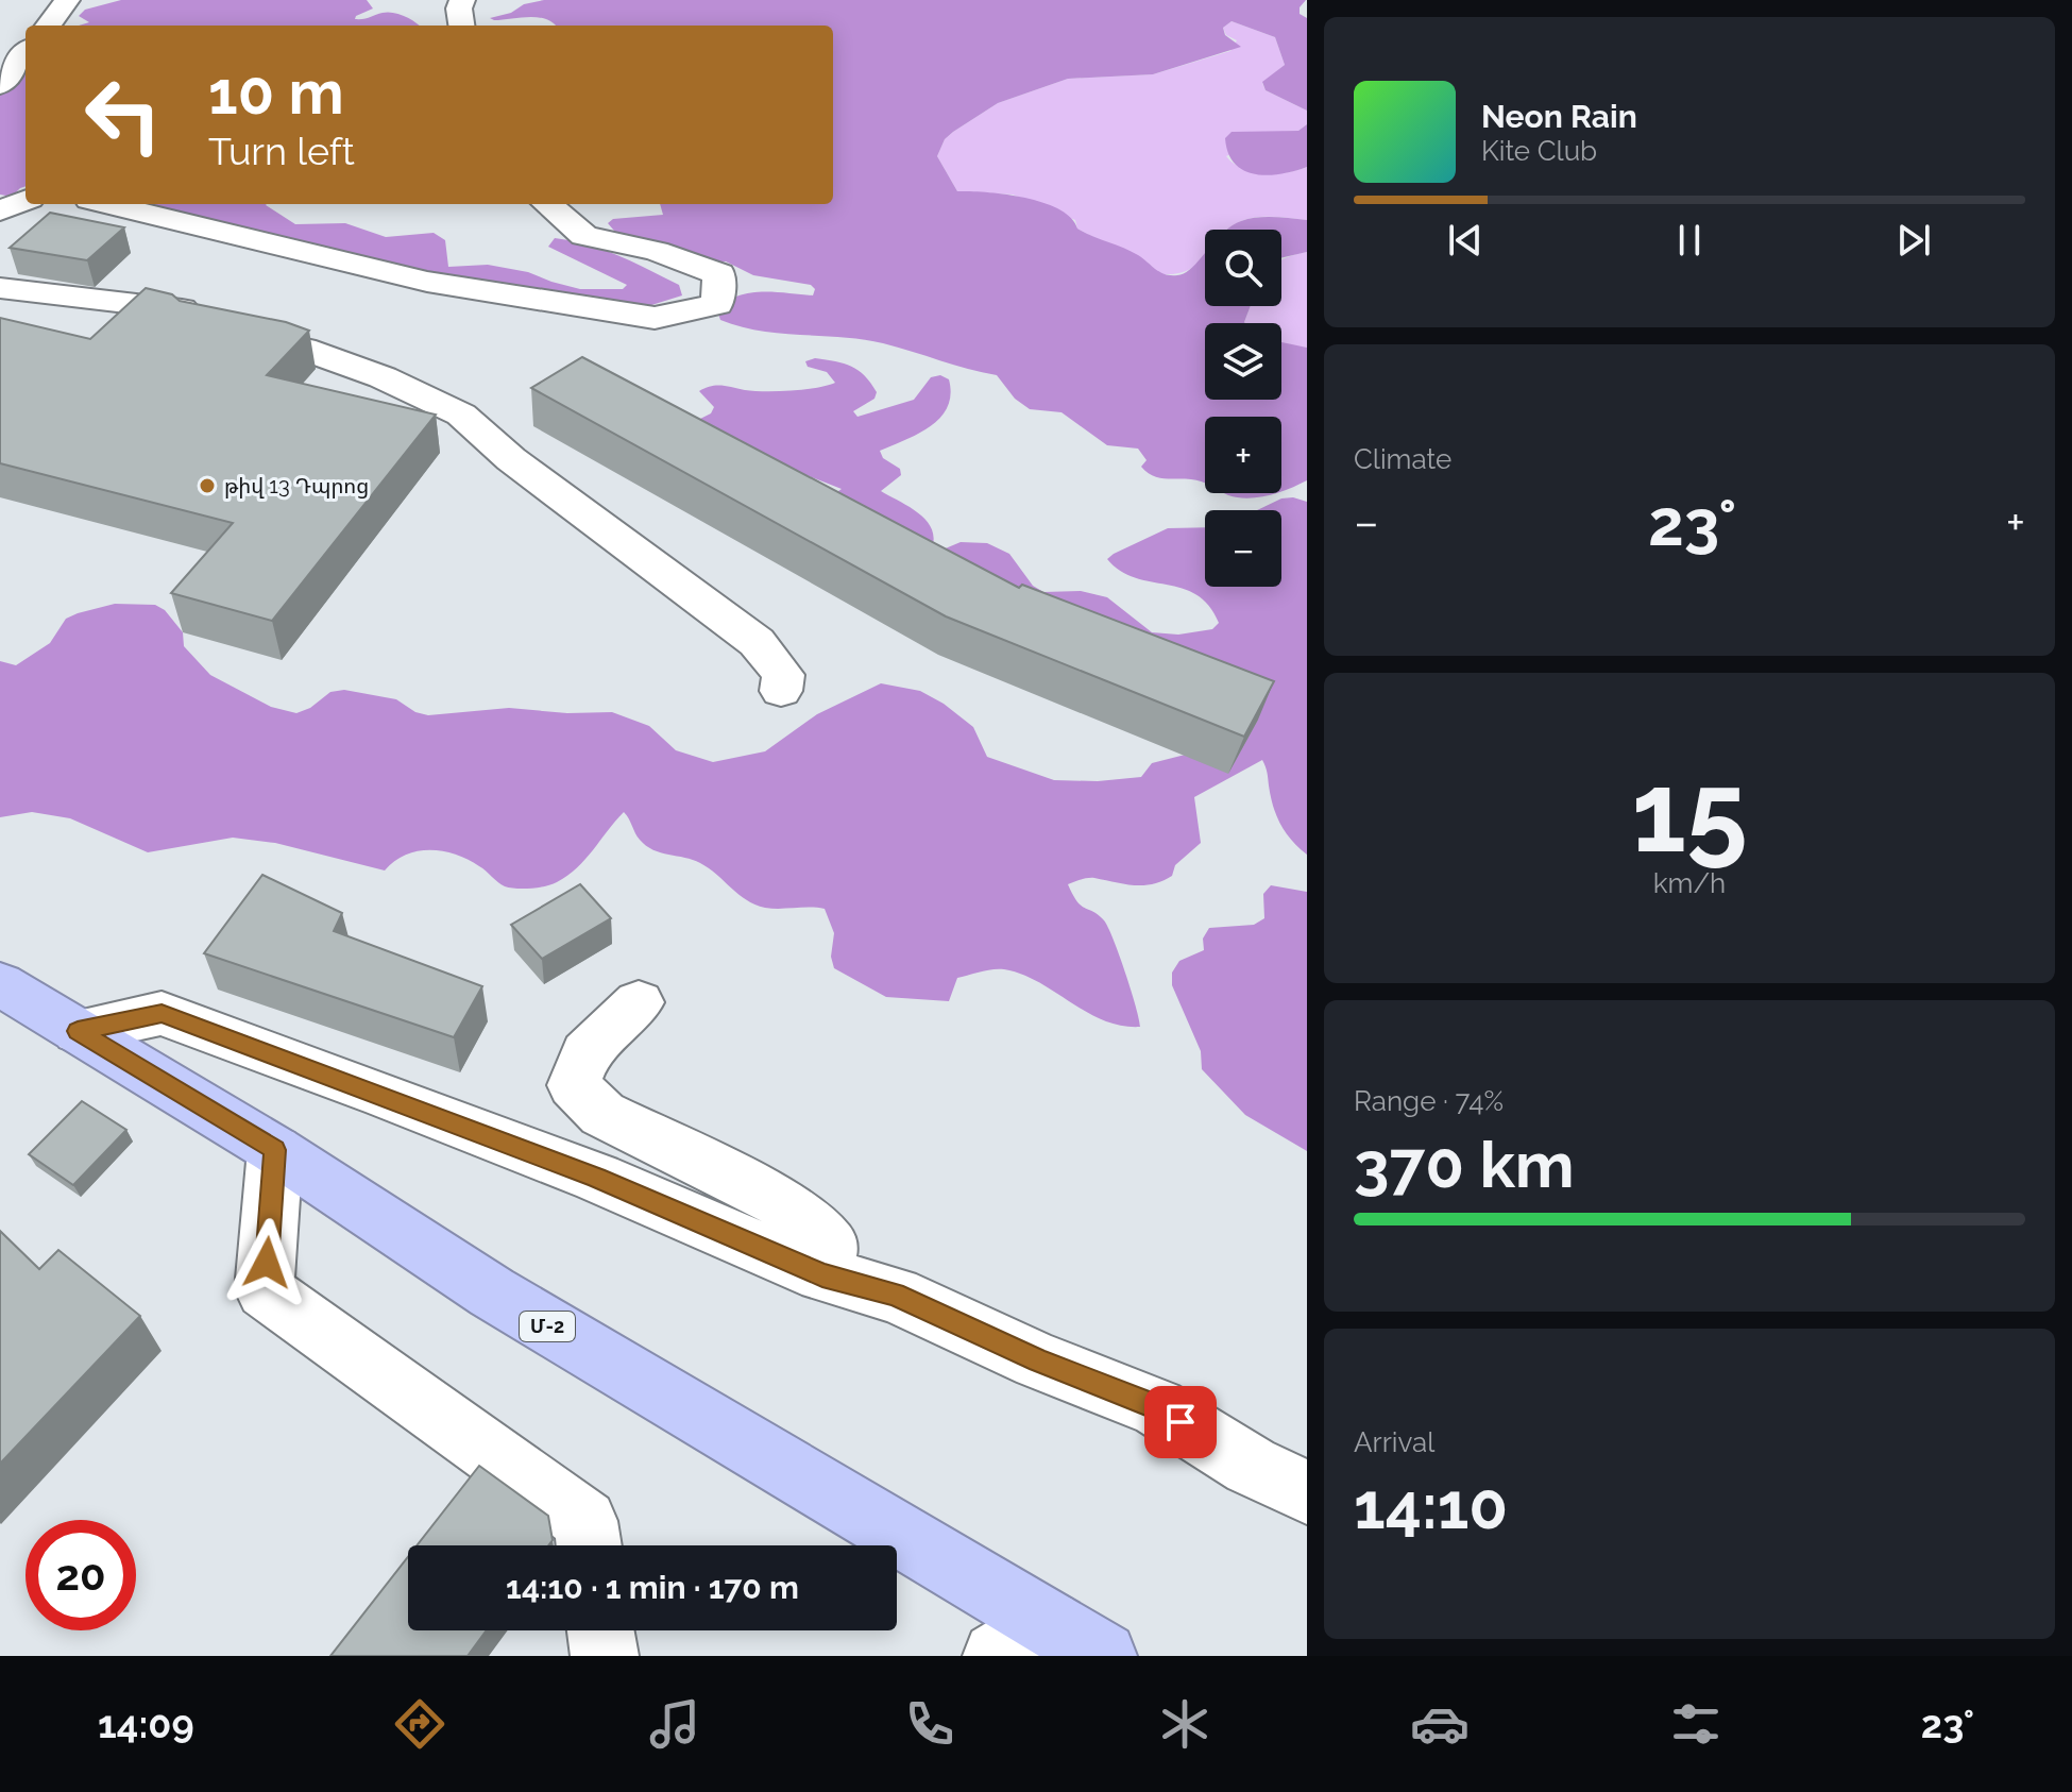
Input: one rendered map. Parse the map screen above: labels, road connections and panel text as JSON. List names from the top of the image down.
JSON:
{
  "streets": {
    "highway": ["Մ-2"]
  },
  "places": ["թիվ 13 Դպրոց"],
  "page": {
    "turn": ["10 m", "Turn left"],
    "song": ["Neon Rain", "Kite Club"],
    "map_buttons": ["+", "−"],
    "tile": [
      "Climate",
      ["15", "km/h"],
      ["Range · 74%", "370 km"],
      ["Arrival", "14:10"]
    ],
    "heat": ["−", "23°", "+"],
    "limit": "20",
    "trip": "14:10 · 1 min · 170 m",
    "tabs": ["14:09", "23°"]
  }
}
